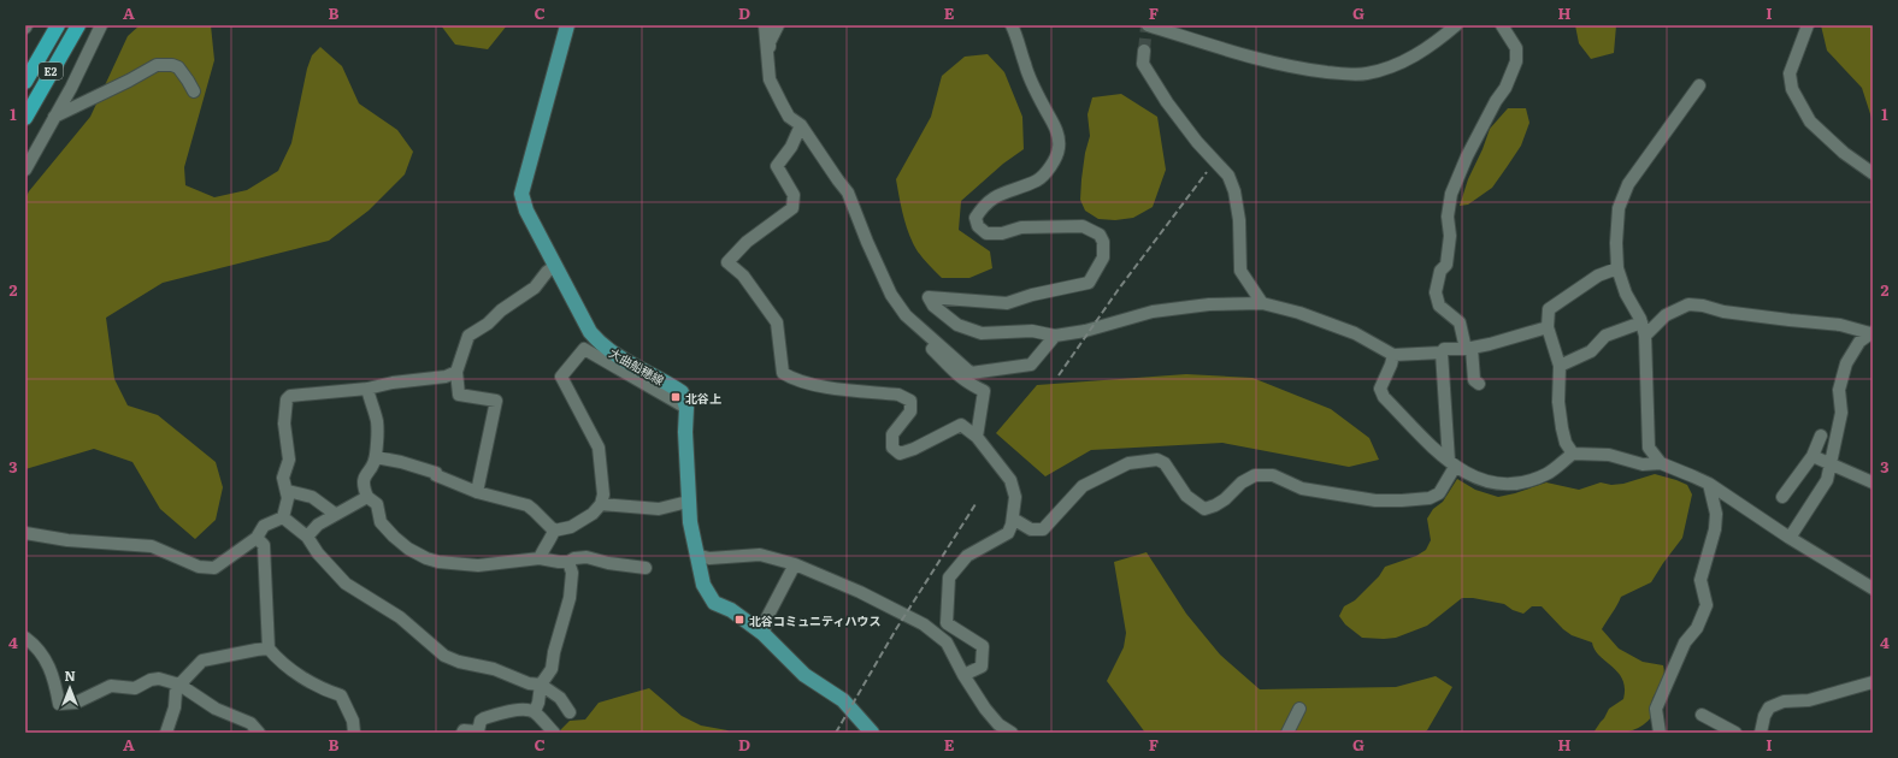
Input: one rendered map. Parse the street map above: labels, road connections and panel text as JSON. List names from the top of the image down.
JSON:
{
  "streets": {
    "highway": ["E2"],
    "main road": ["大曲船穂線"]
  },
  "places": {
    "transit": ["北谷上", "北谷コミュニティハウス"]
  },
  "north": "top",
  "grid": {
    "columns": [
      "A",
      "B",
      "C",
      "D",
      "E",
      "F",
      "G",
      "H",
      "I"
    ],
    "rows": [
      "1",
      "2",
      "3",
      "4"
    ]
  }
}
